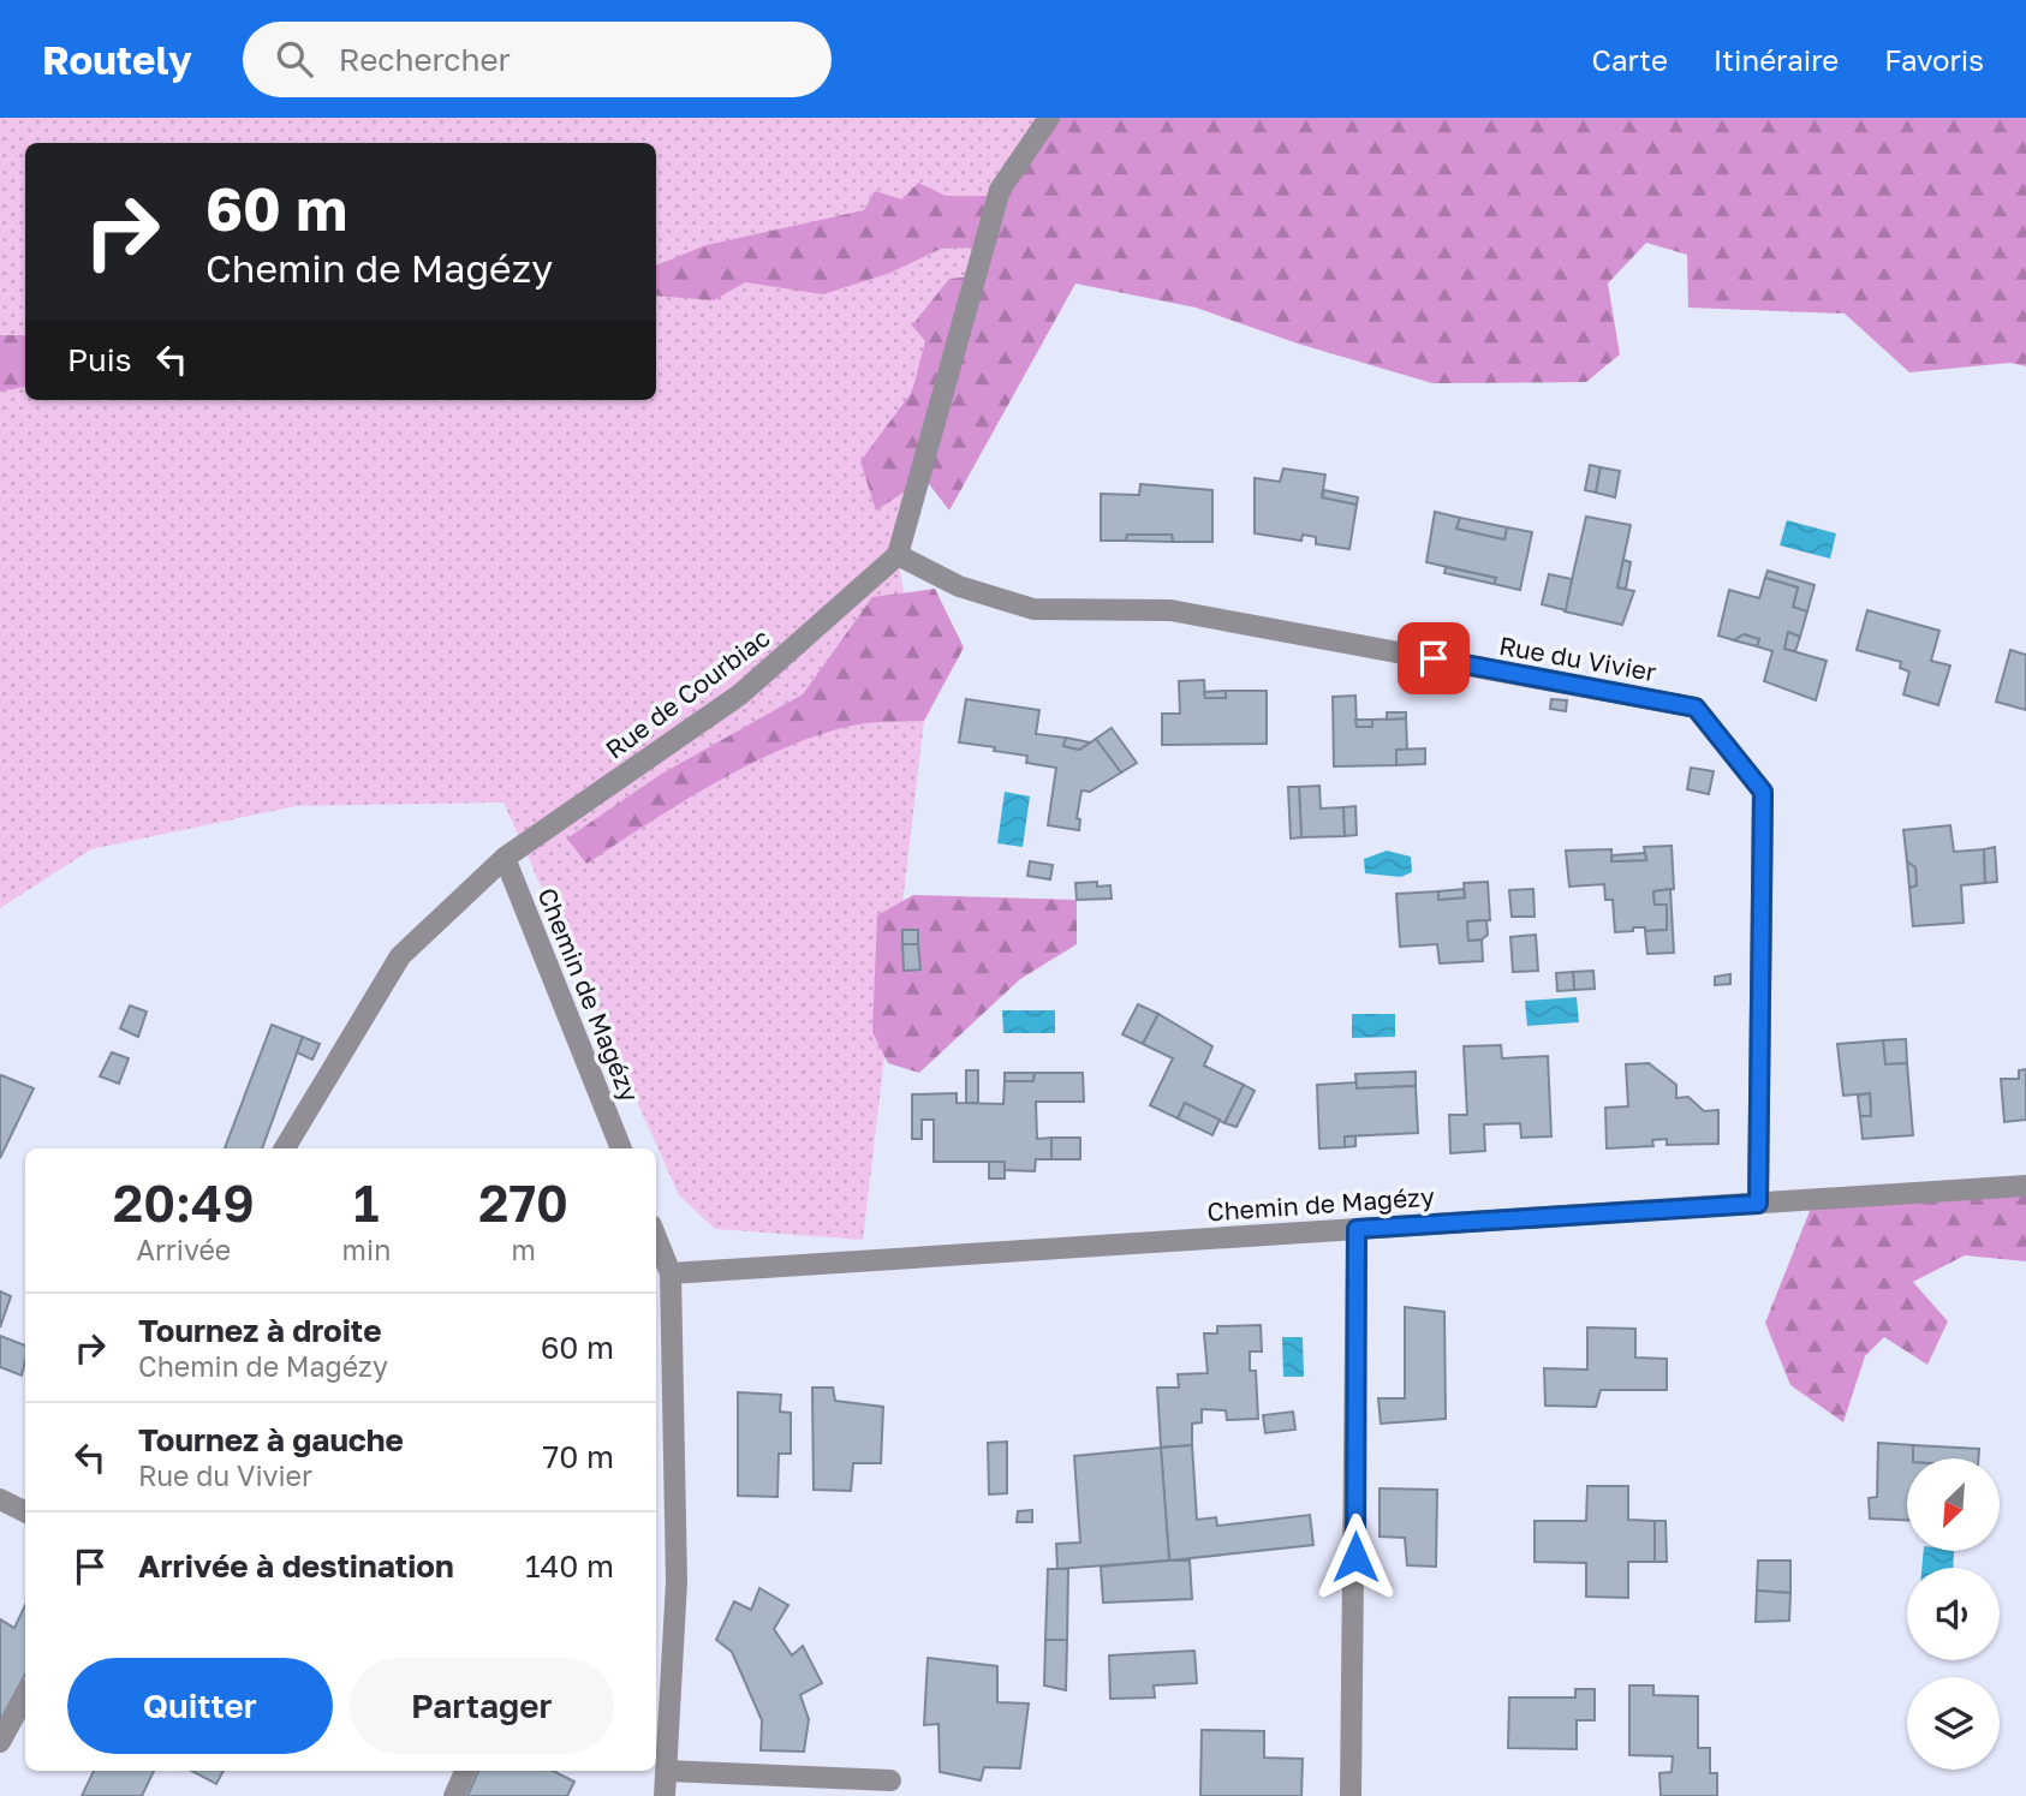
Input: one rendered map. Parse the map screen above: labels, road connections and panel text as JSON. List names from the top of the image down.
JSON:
{
  "streets": {
    "street": ["Rue du Vivier", "Rue de Courbiac", "Chemin de Magézy"]
  },
  "crossings": [
    ["Rue du Vivier", "Rue de Courbiac"],
    ["Rue du Vivier", "Chemin de Magézy"],
    ["Rue de Courbiac", "Chemin de Magézy"]
  ],
  "north": "bottom left",
  "page": {
    "header": "Routely",
    "search": "Rechercher",
    "nav": ["Carte", "Itinéraire", "Favoris"],
    "turn": ["60 m", "Chemin de Magézy"],
    "then": "Puis",
    "eta": [
      "20:49",
      "Arrivée",
      "1",
      "min",
      "270",
      "m"
    ],
    "list": [
      {
        "name": "Tournez à droite",
        "note": "Chemin de Magézy",
        "value": "60 m"
      },
      {
        "name": "Tournez à gauche",
        "note": "Rue du Vivier",
        "value": "70 m"
      },
      {
        "name": "Arrivée à destination",
        "value": "140 m"
      }
    ],
    "buttons": ["Quitter", "Partager"]
  }
}
